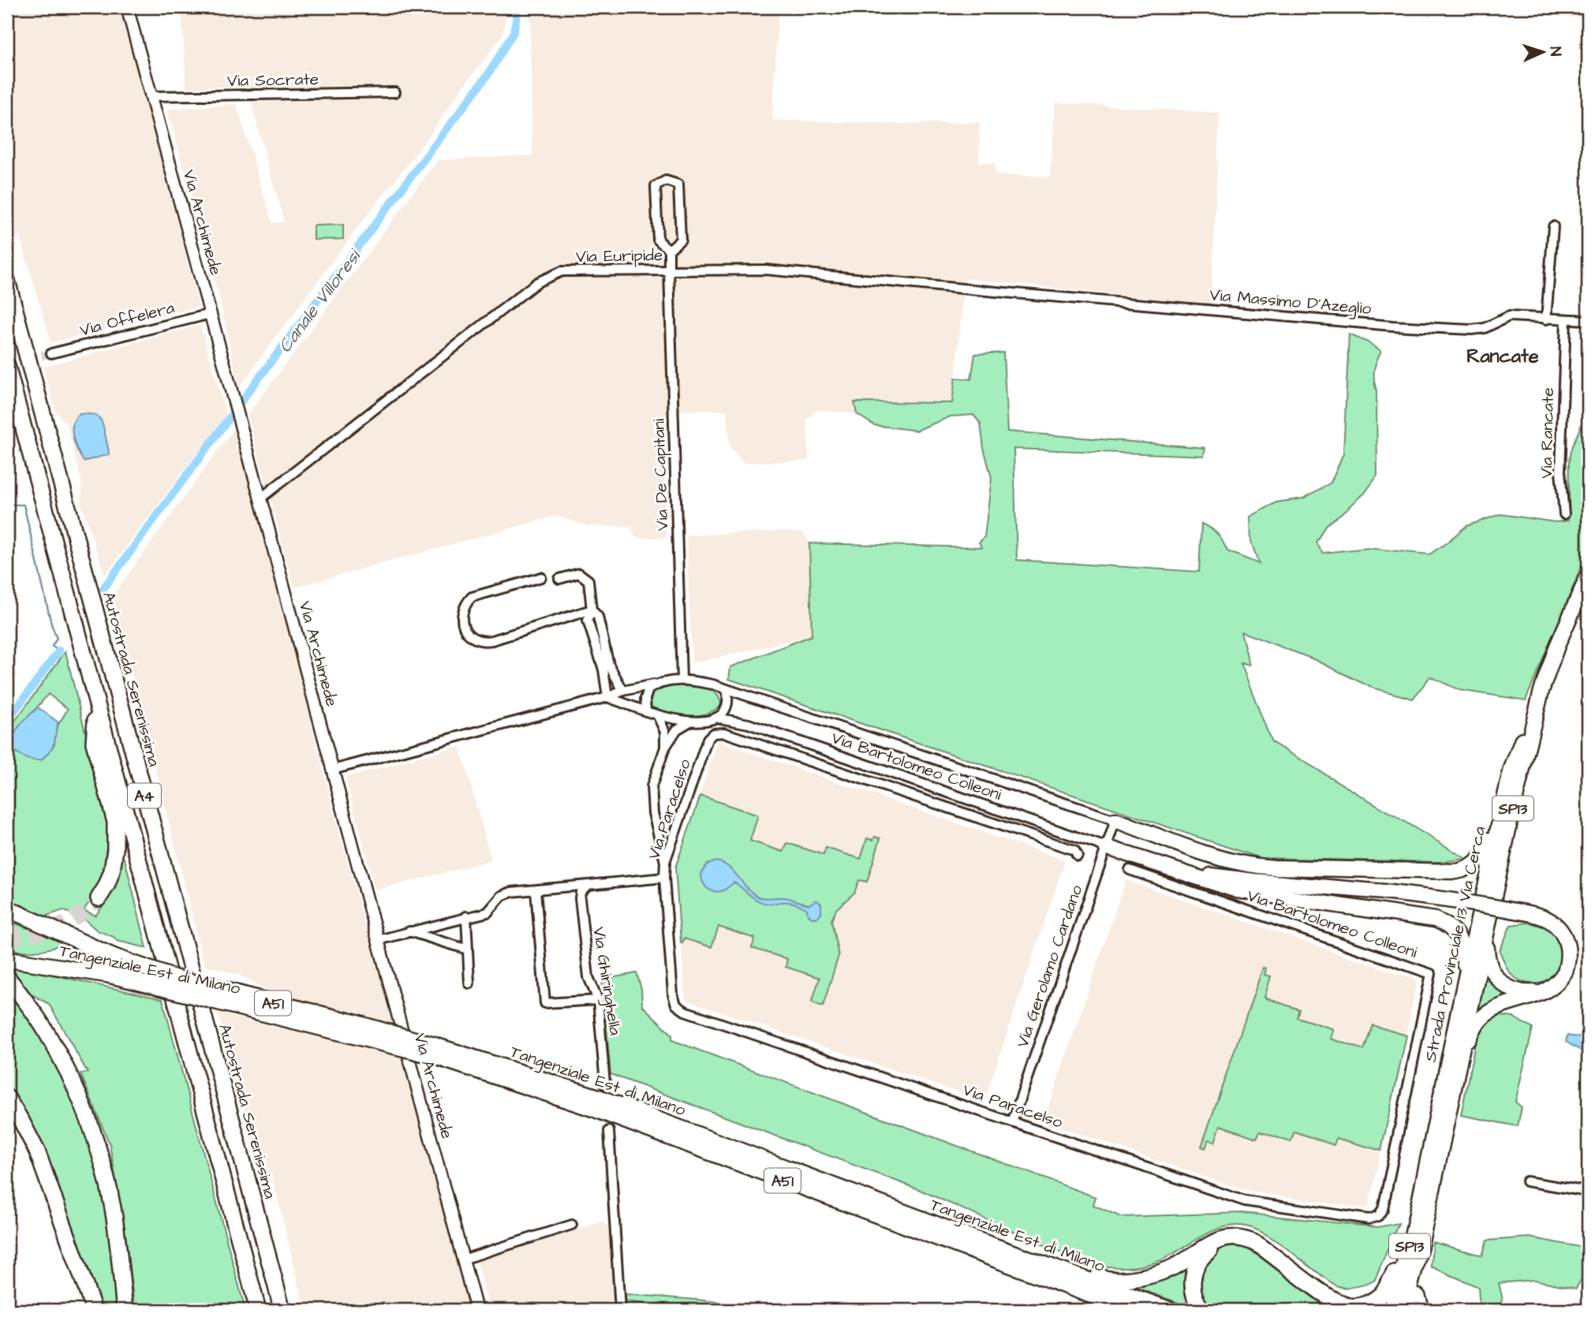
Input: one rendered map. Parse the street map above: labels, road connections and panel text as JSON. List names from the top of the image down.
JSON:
{
  "streets": {
    "highway": [
      "Autostrada Serenissima",
      "A4",
      "Tangenziale Est di Milano",
      "A51"
    ],
    "main road": ["SP13", "Strada Provinciale 13 Via Cerca"],
    "street": [
      "Via Socrate",
      "Via Archimede",
      "Via Euripide",
      "Via Massimo D'Azeglio",
      "Via Offelera",
      "Via Rancate",
      "Via De Capitani",
      "Via Bartolomeo Colleoni",
      "Via Paracelso",
      "Via Gerolamo Cardano",
      "Via Ghiringhella"
    ]
  },
  "crossings": [
    ["Via Socrate", "Via Archimede"],
    ["Via Archimede", "Via Euripide"],
    ["Via Archimede", "Via Offelera"],
    ["Via Euripide", "Via Massimo D'Azeglio"],
    ["Via Euripide", "Via De Capitani"],
    ["Via Massimo D'Azeglio", "Via Rancate"],
    ["Via De Capitani", "Via Bartolomeo Colleoni"],
    ["Via Bartolomeo Colleoni", "Via Paracelso"],
    ["Via Bartolomeo Colleoni", "Via Gerolamo Cardano"],
    ["SP13", "Strada Provinciale 13 Via Cerca"],
    ["Via Paracelso", "Via Gerolamo Cardano"]
  ],
  "districts": ["Rancate"],
  "water": ["Canale Villoresi"],
  "north": "right"
}
